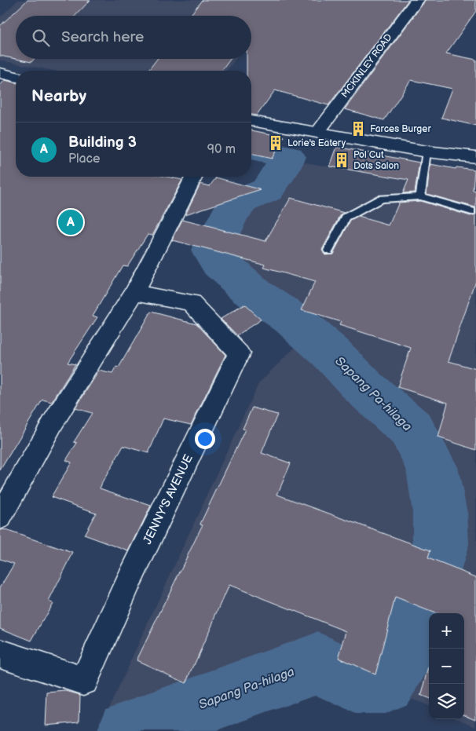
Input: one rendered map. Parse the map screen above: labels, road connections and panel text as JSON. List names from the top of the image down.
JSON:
{
  "streets": {
    "street": ["MCKINLEY ROAD", "JENNY'S AVENUE"]
  },
  "water": ["Sapang Pa-hilaga"],
  "places": {
    "building": ["Farces Burger", "Lorie's Eatery", "Pol Cut Dots Salon"]
  },
  "page": {
    "search": "Search here",
    "heading": "Nearby",
    "list": [
      {
        "mark": "A",
        "name": "Building 3",
        "note": "Place",
        "value": "90 m"
      }
    ],
    "pins": "A",
    "map_buttons": ["+", "−"]
  }
}
